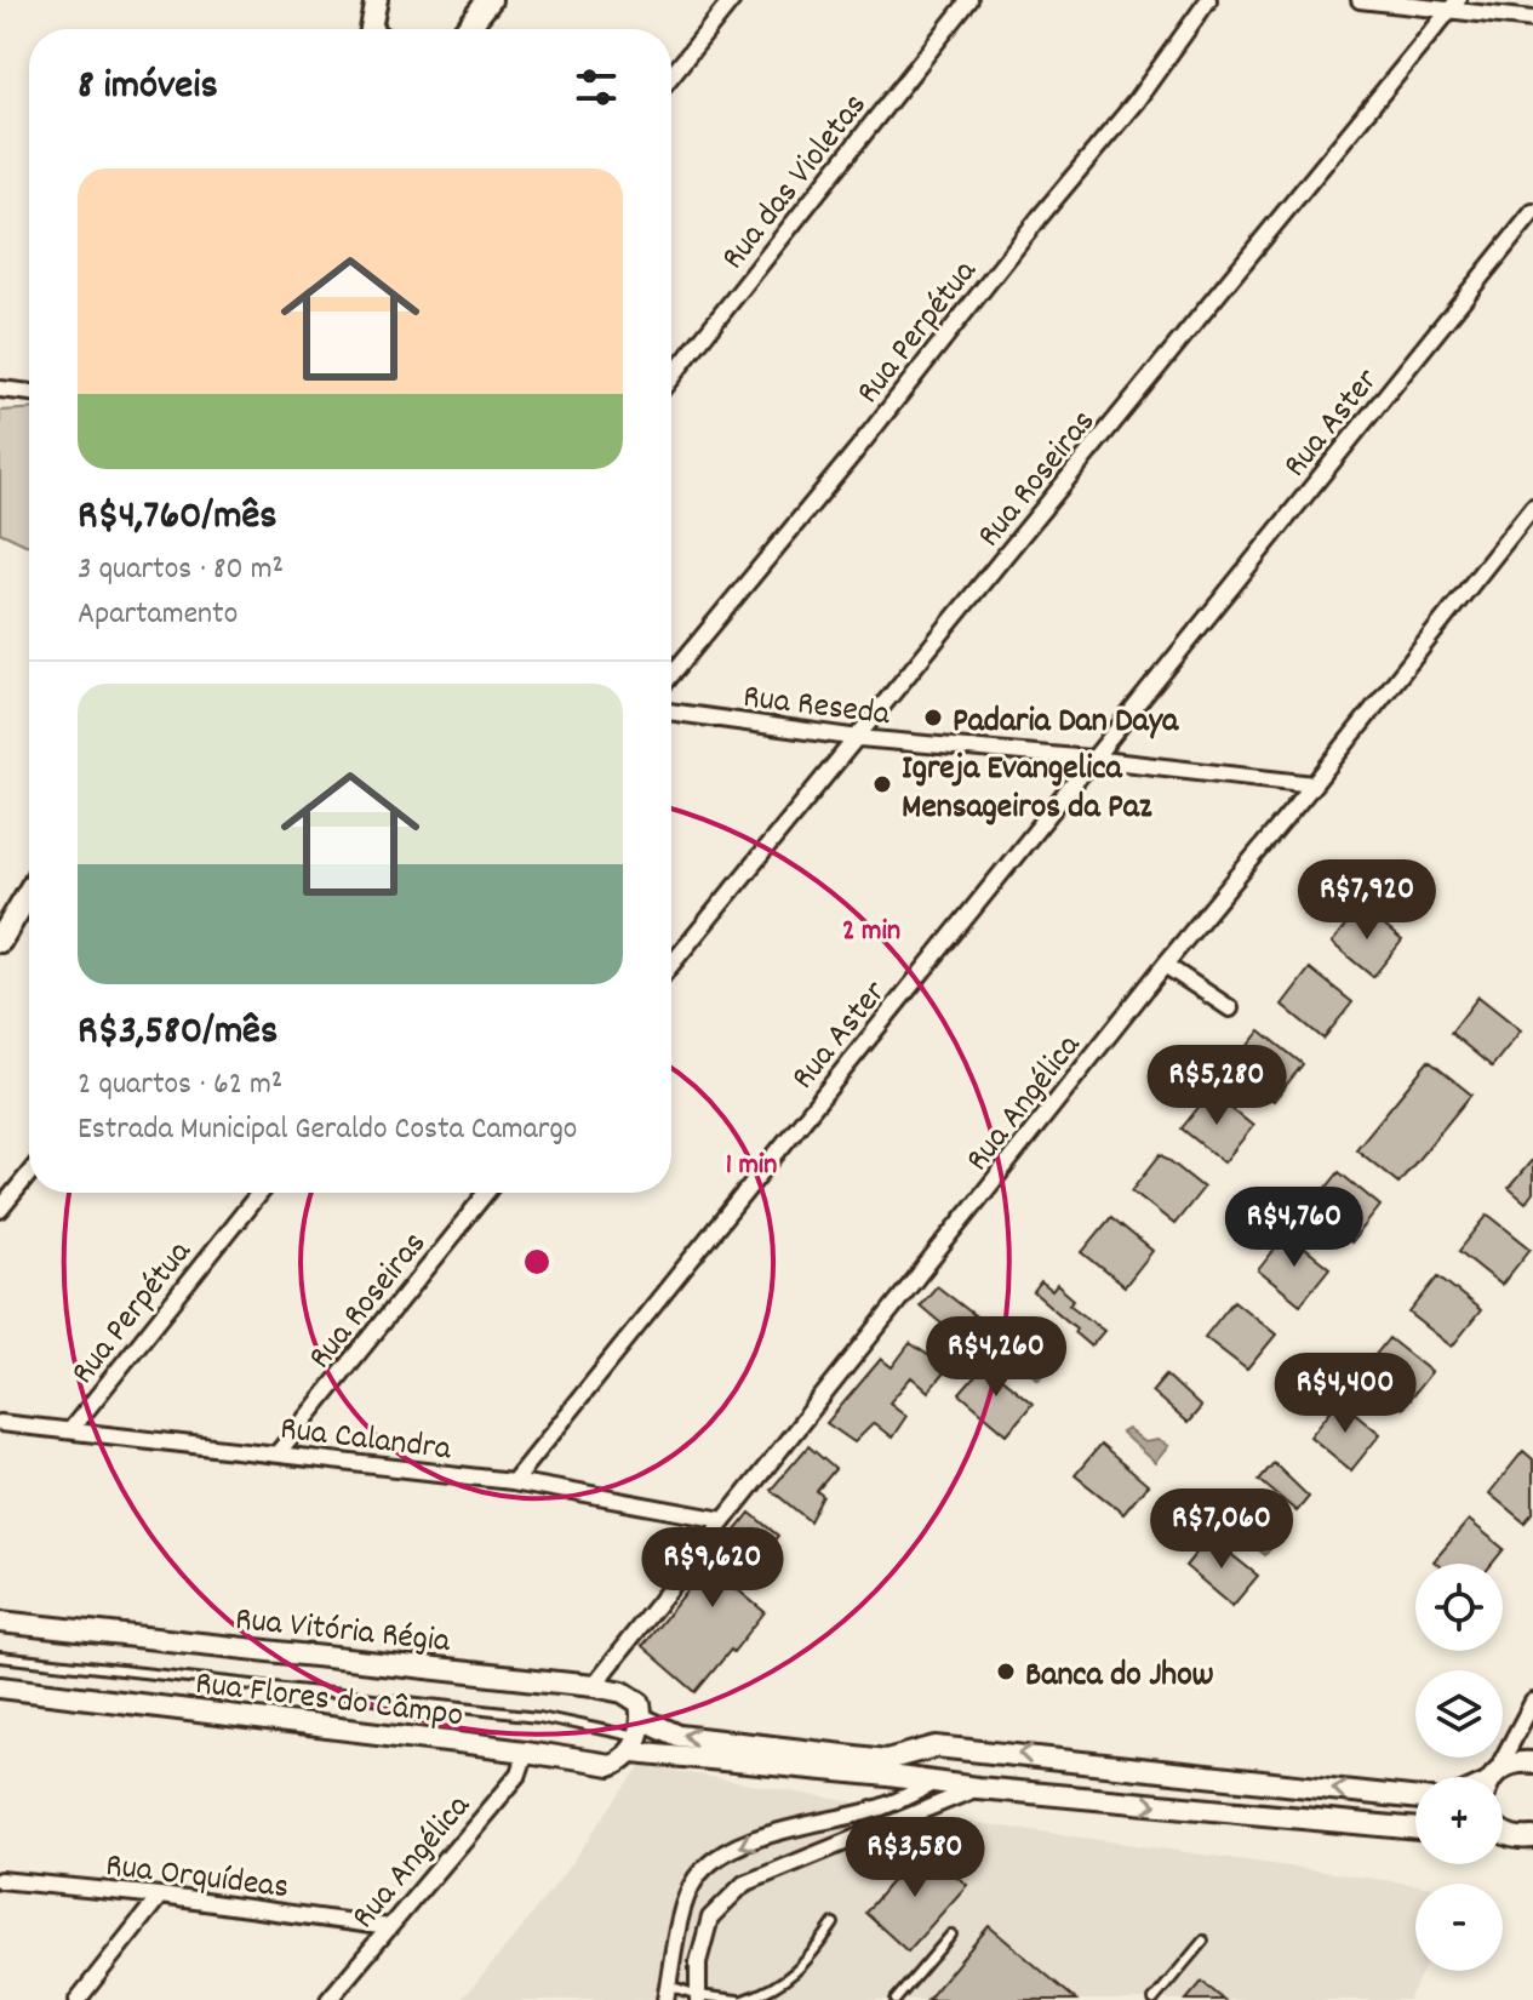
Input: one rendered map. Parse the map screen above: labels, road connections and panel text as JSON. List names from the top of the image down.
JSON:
{
  "streets": {
    "street": [
      "Rua das Violetas",
      "Rua Perpétua",
      "Rua Aster",
      "Rua Roseiras",
      "Rua Reseda",
      "Rua Angélica",
      "Rua Calandra",
      "Rua Vitória Régia",
      "Rua Flores do Câmpo",
      "Rua Orquídeas"
    ]
  },
  "crossings": [
    ["Rua Perpétua", "Rua Calandra"],
    ["Rua Aster", "Rua Reseda"],
    ["Rua Aster", "Rua Calandra"],
    ["Rua Roseiras", "Rua Reseda"],
    ["Rua Roseiras", "Rua Calandra"],
    ["Rua Reseda", "Rua Angélica"],
    ["Rua Angélica", "Rua Calandra"],
    ["Rua Angélica", "Rua Vitória Régia"],
    ["Rua Angélica", "Rua Flores do Câmpo"],
    ["Rua Angélica", "Rua Orquídeas"],
    ["Rua Vitória Régia", "Rua Flores do Câmpo"]
  ],
  "places": ["Padaria Dan Daya", "Igreja Evangelica Mensageiros da Paz", "Banca do Jhow"],
  "page": {
    "heading": "8 imóveis",
    "list": [
      {
        "name": "R$4,760/mês",
        "note": "3 quartos · 80 m² · Apartamento"
      },
      {
        "name": "R$3,580/mês",
        "note": "2 quartos · 62 m² · Estrada Municipal Geraldo Costa Camargo"
      }
    ],
    "price": [
      "R$7,920",
      "R$5,280",
      "R$4,760",
      "R$4,260",
      "R$4,400",
      "R$7,060",
      "R$9,620",
      "R$3,580"
    ],
    "map_buttons": ["+", "−"]
  },
  "rings": ["2 min", "1 min"]
}
